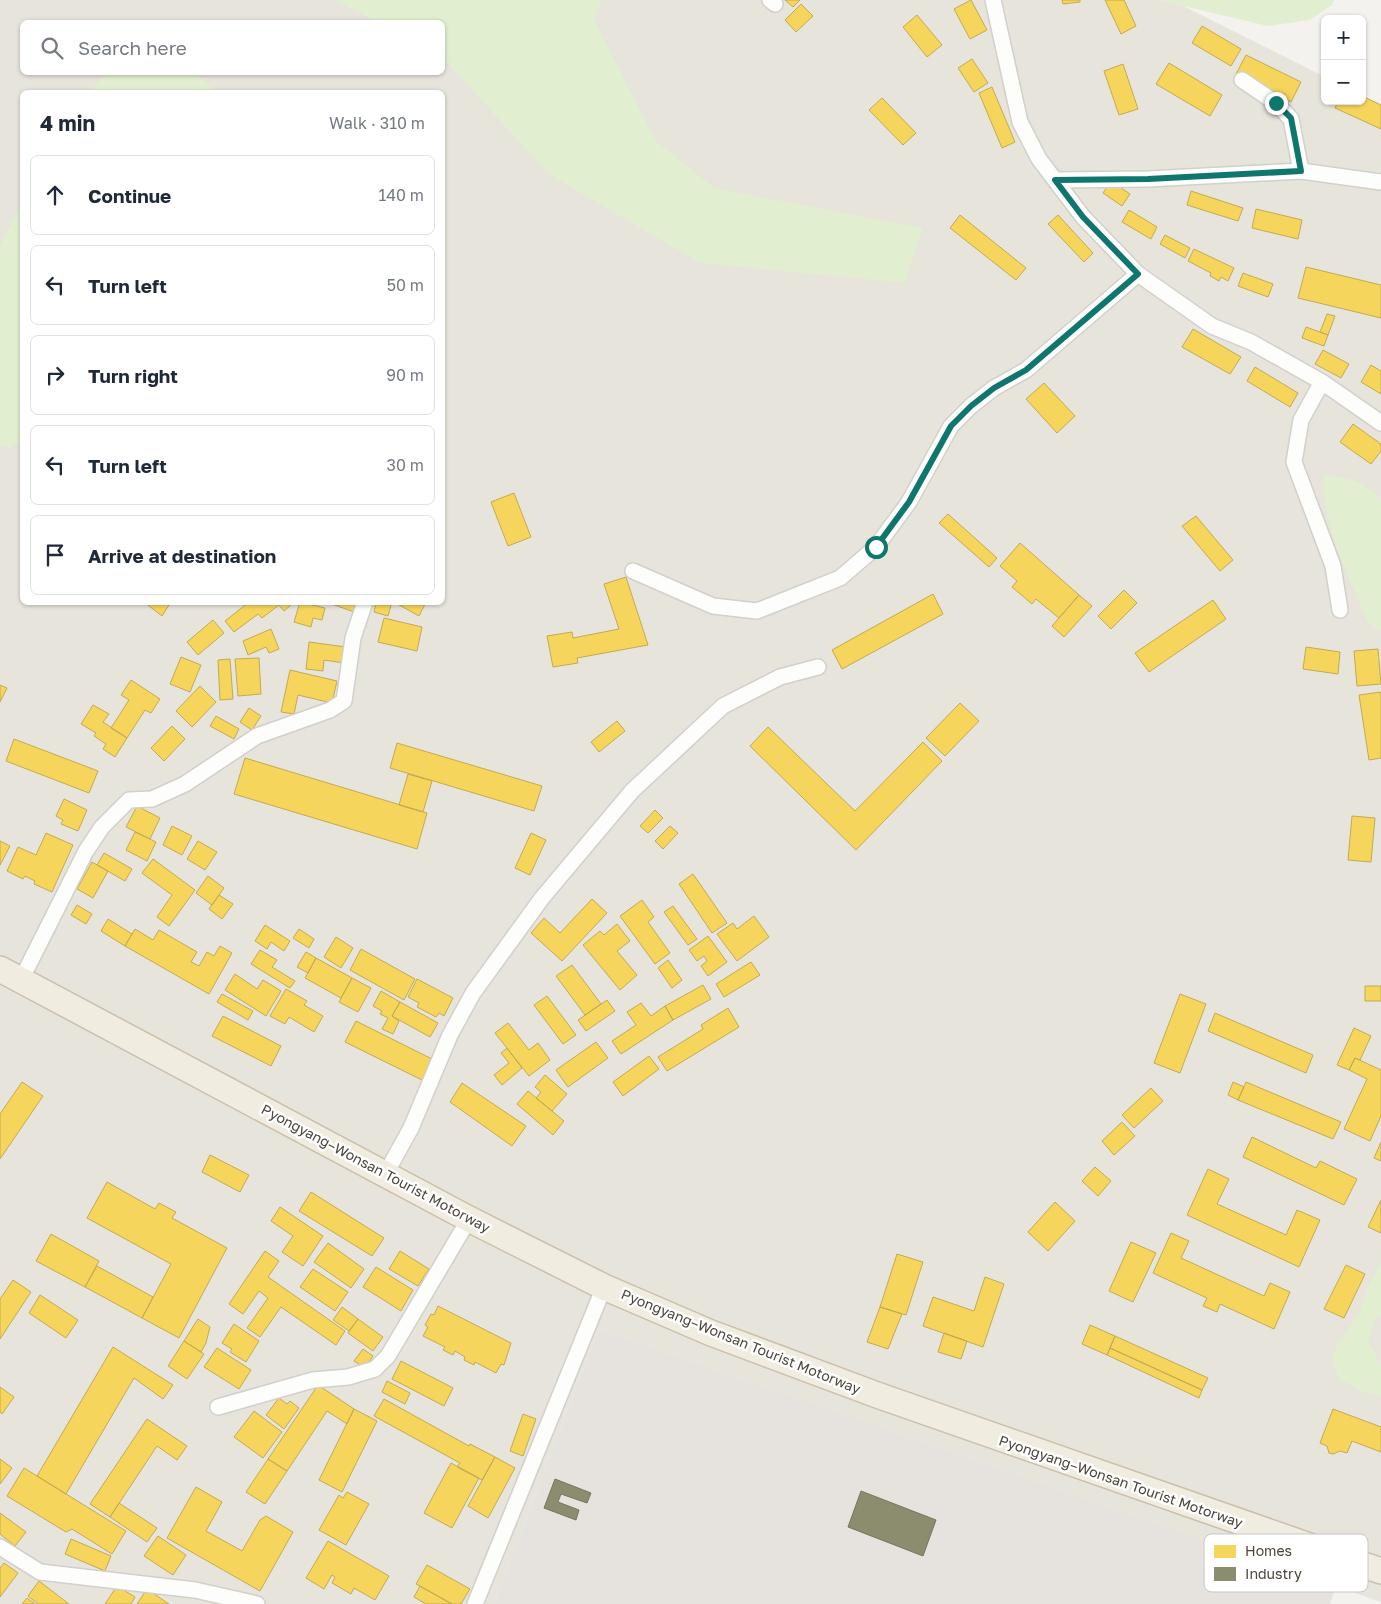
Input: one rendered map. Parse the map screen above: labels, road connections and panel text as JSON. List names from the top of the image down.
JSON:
{
  "streets": {
    "highway": ["Pyongyang–Wonsan Tourist Motorway"]
  },
  "legend": ["Homes", "Industry"],
  "page": {
    "map_buttons": ["+", "−"],
    "search": "Search here",
    "heading": ["4 min", "Walk · 310 m"],
    "list": [
      ["Continue", "140 m"],
      ["Turn left", "50 m"],
      ["Turn right", "90 m"],
      ["Turn left", "30 m"],
      "Arrive at destination"
    ]
  }
}
